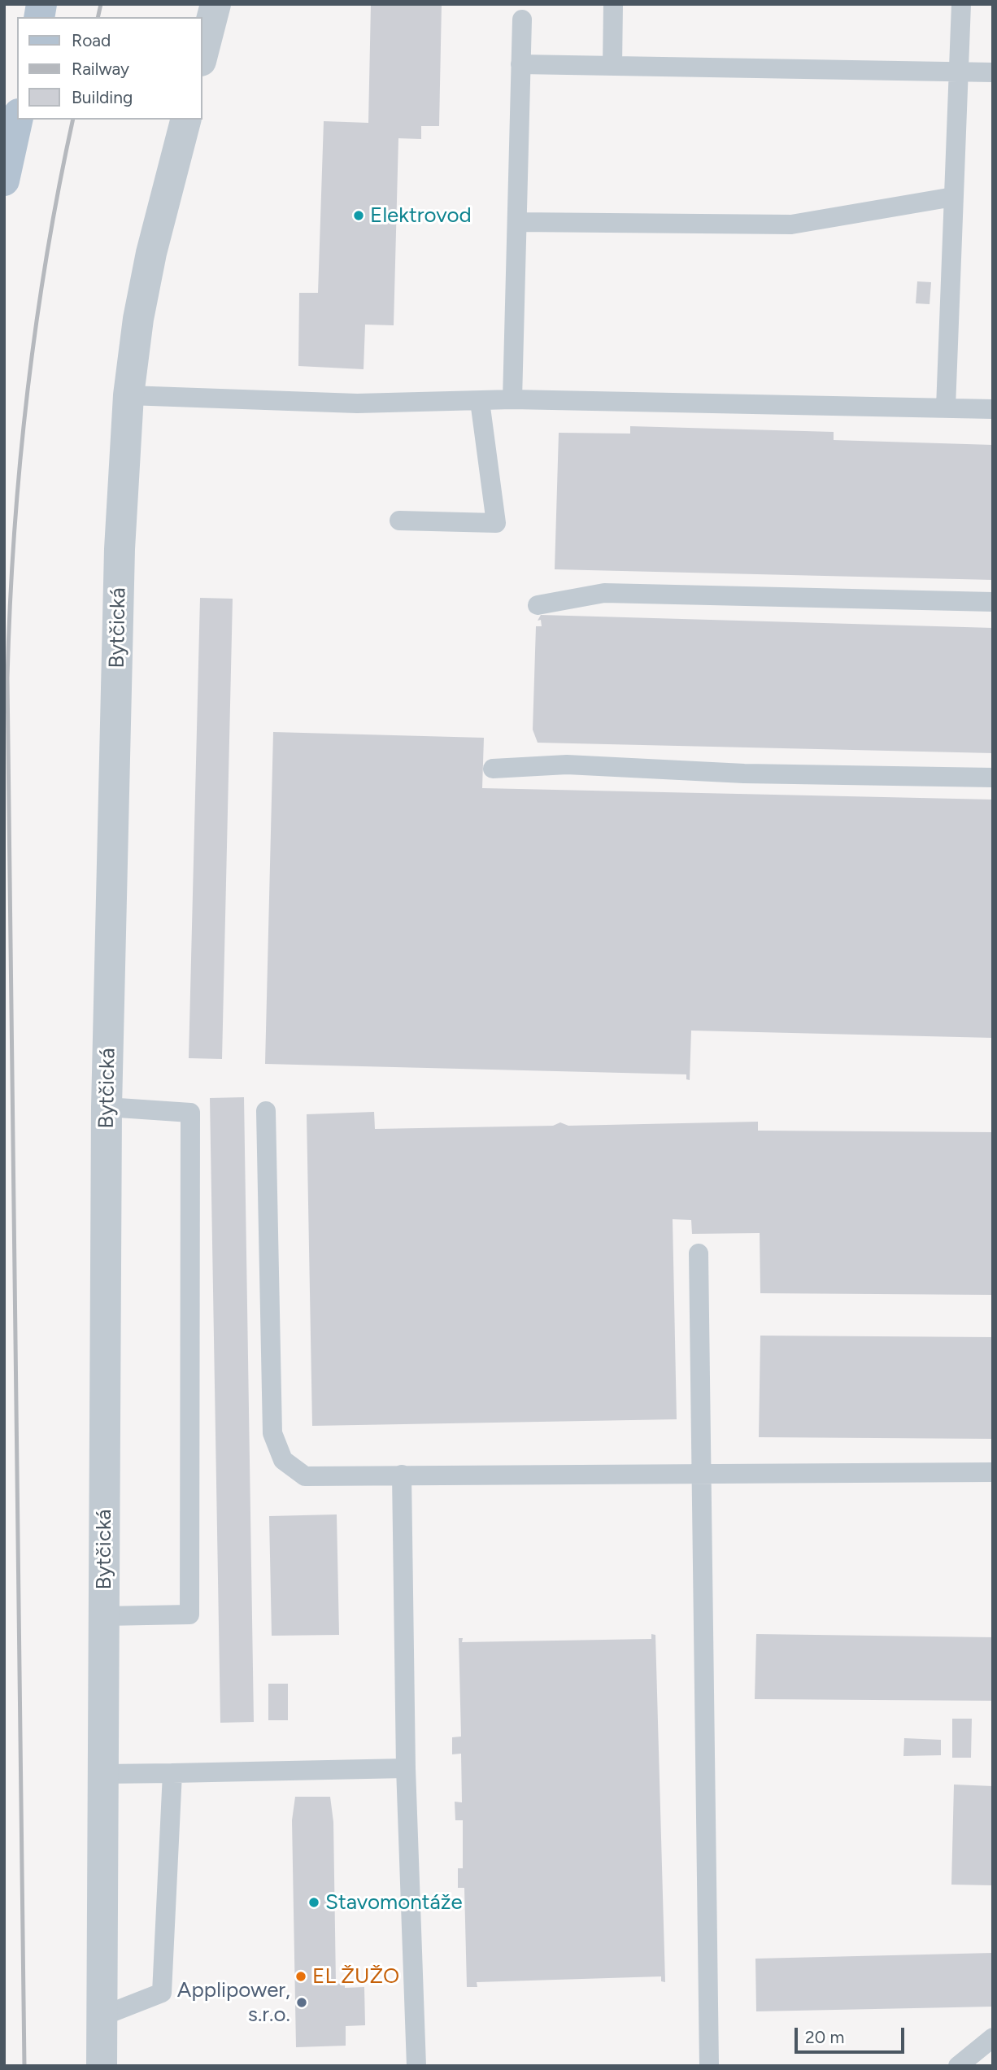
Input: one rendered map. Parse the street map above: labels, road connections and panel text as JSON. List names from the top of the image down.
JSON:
{
  "streets": {
    "street": ["Bytčická"]
  },
  "places": [
    "Elektrovod",
    "Stavomontáže",
    "EL ŽUŽO",
    "Applipower, s.r.o."
  ],
  "legend": ["Road", "Railway", "Building"],
  "scale_bar": "20 m"
}
